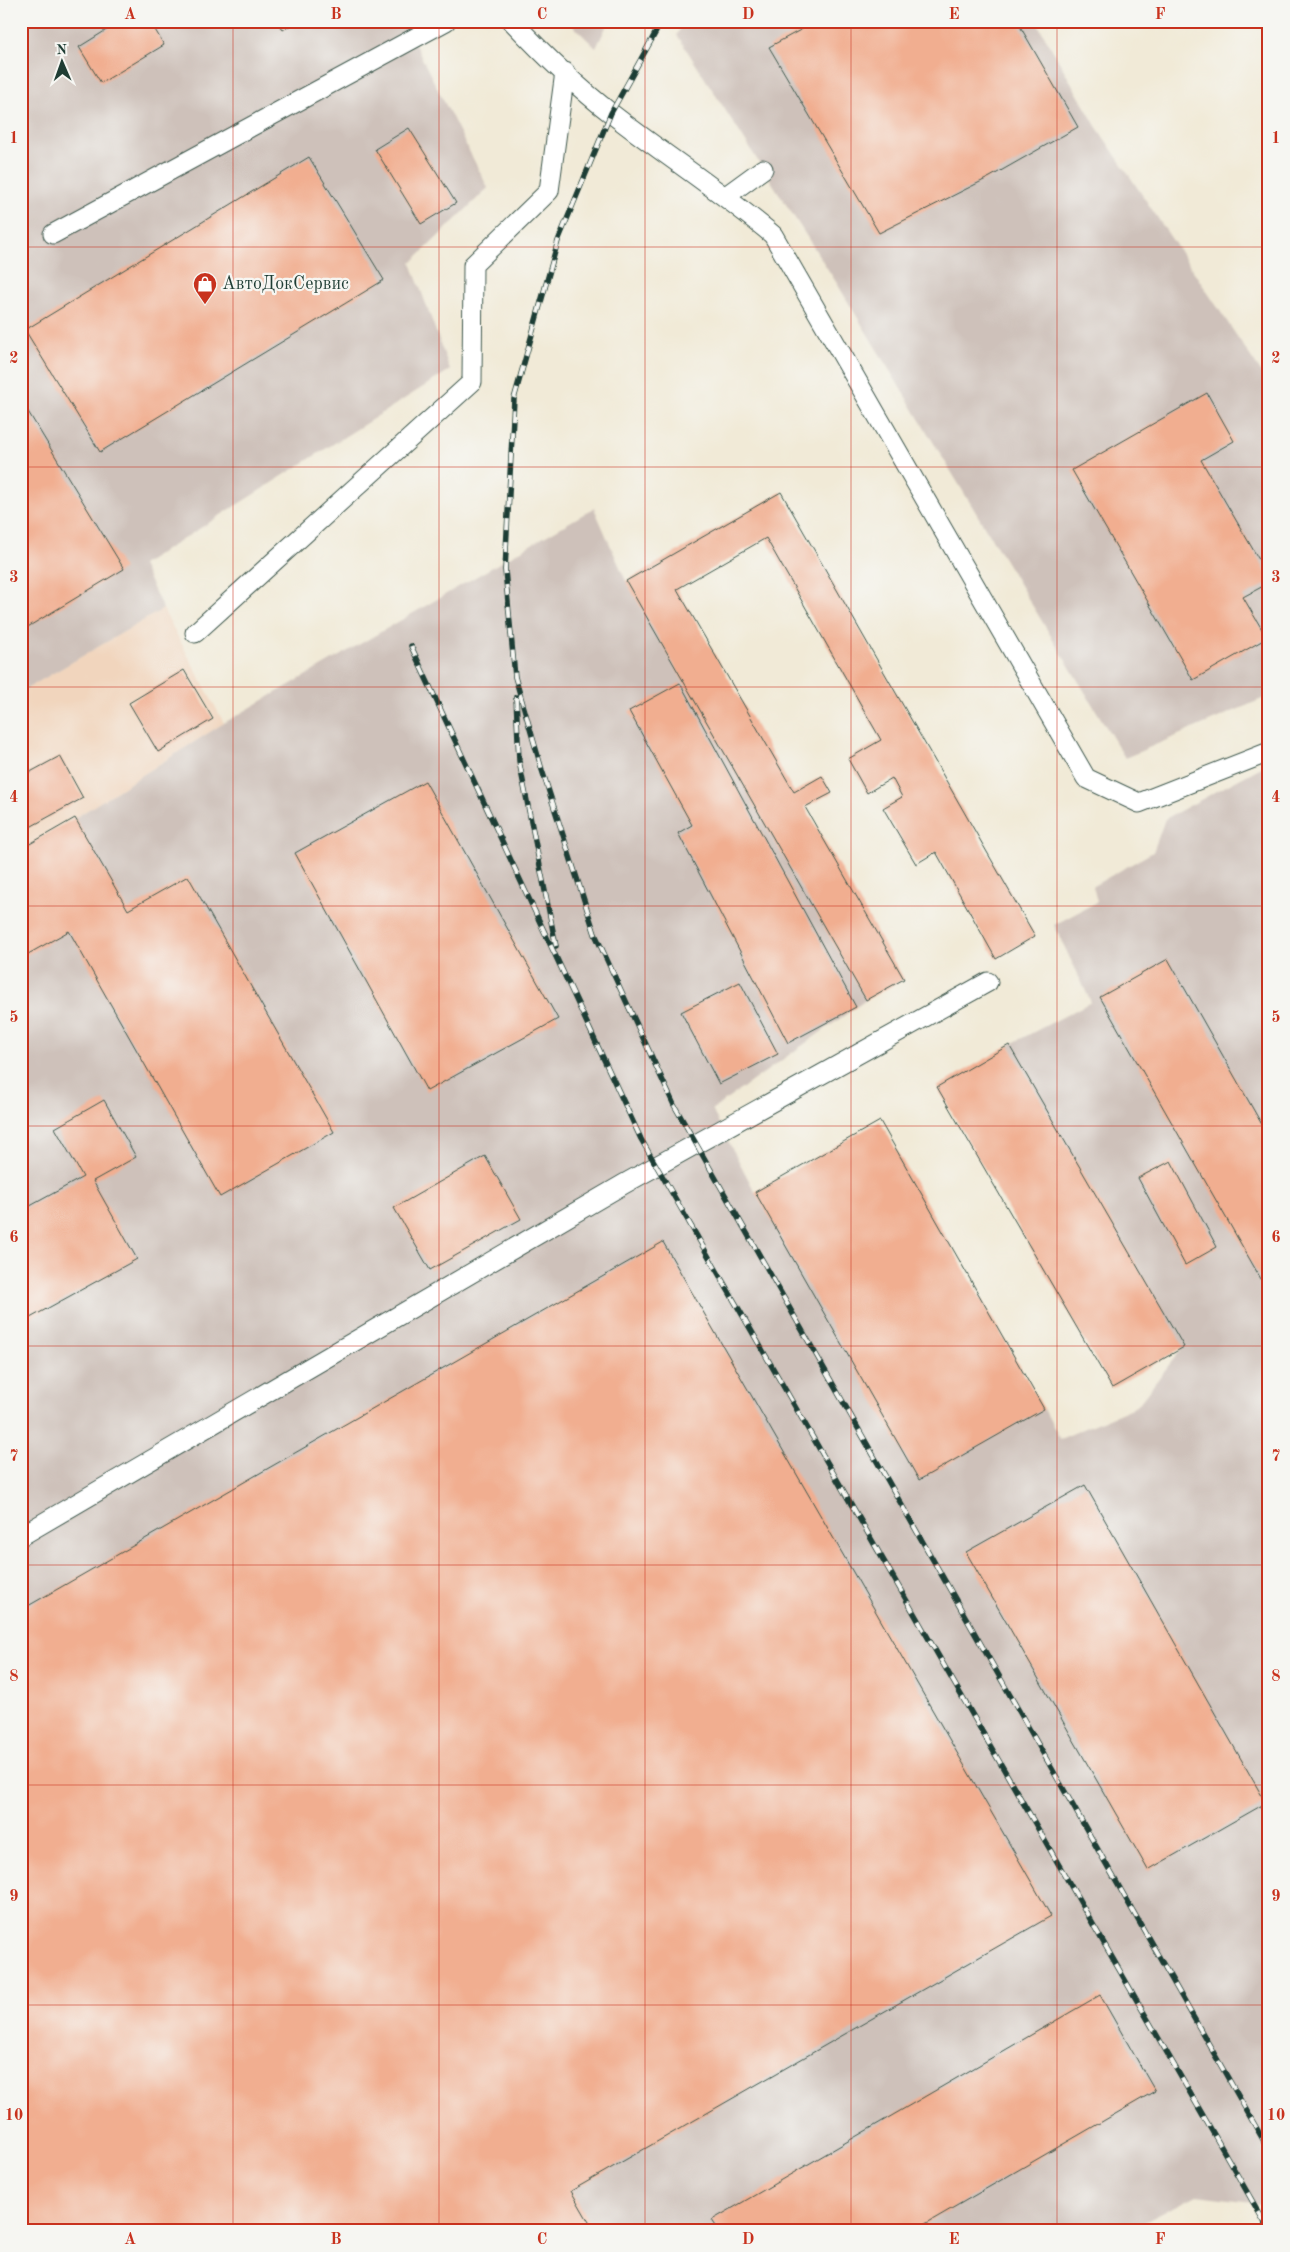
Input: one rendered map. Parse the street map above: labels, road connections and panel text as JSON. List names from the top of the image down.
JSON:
{
  "places": {
    "shop": ["АвтоДокСервис"]
  },
  "north": "top",
  "grid": {
    "columns": [
      "A",
      "B",
      "C",
      "D",
      "E",
      "F"
    ],
    "rows": [
      "1",
      "2",
      "3",
      "4",
      "5",
      "6",
      "7",
      "8",
      "9",
      "10"
    ]
  }
}
